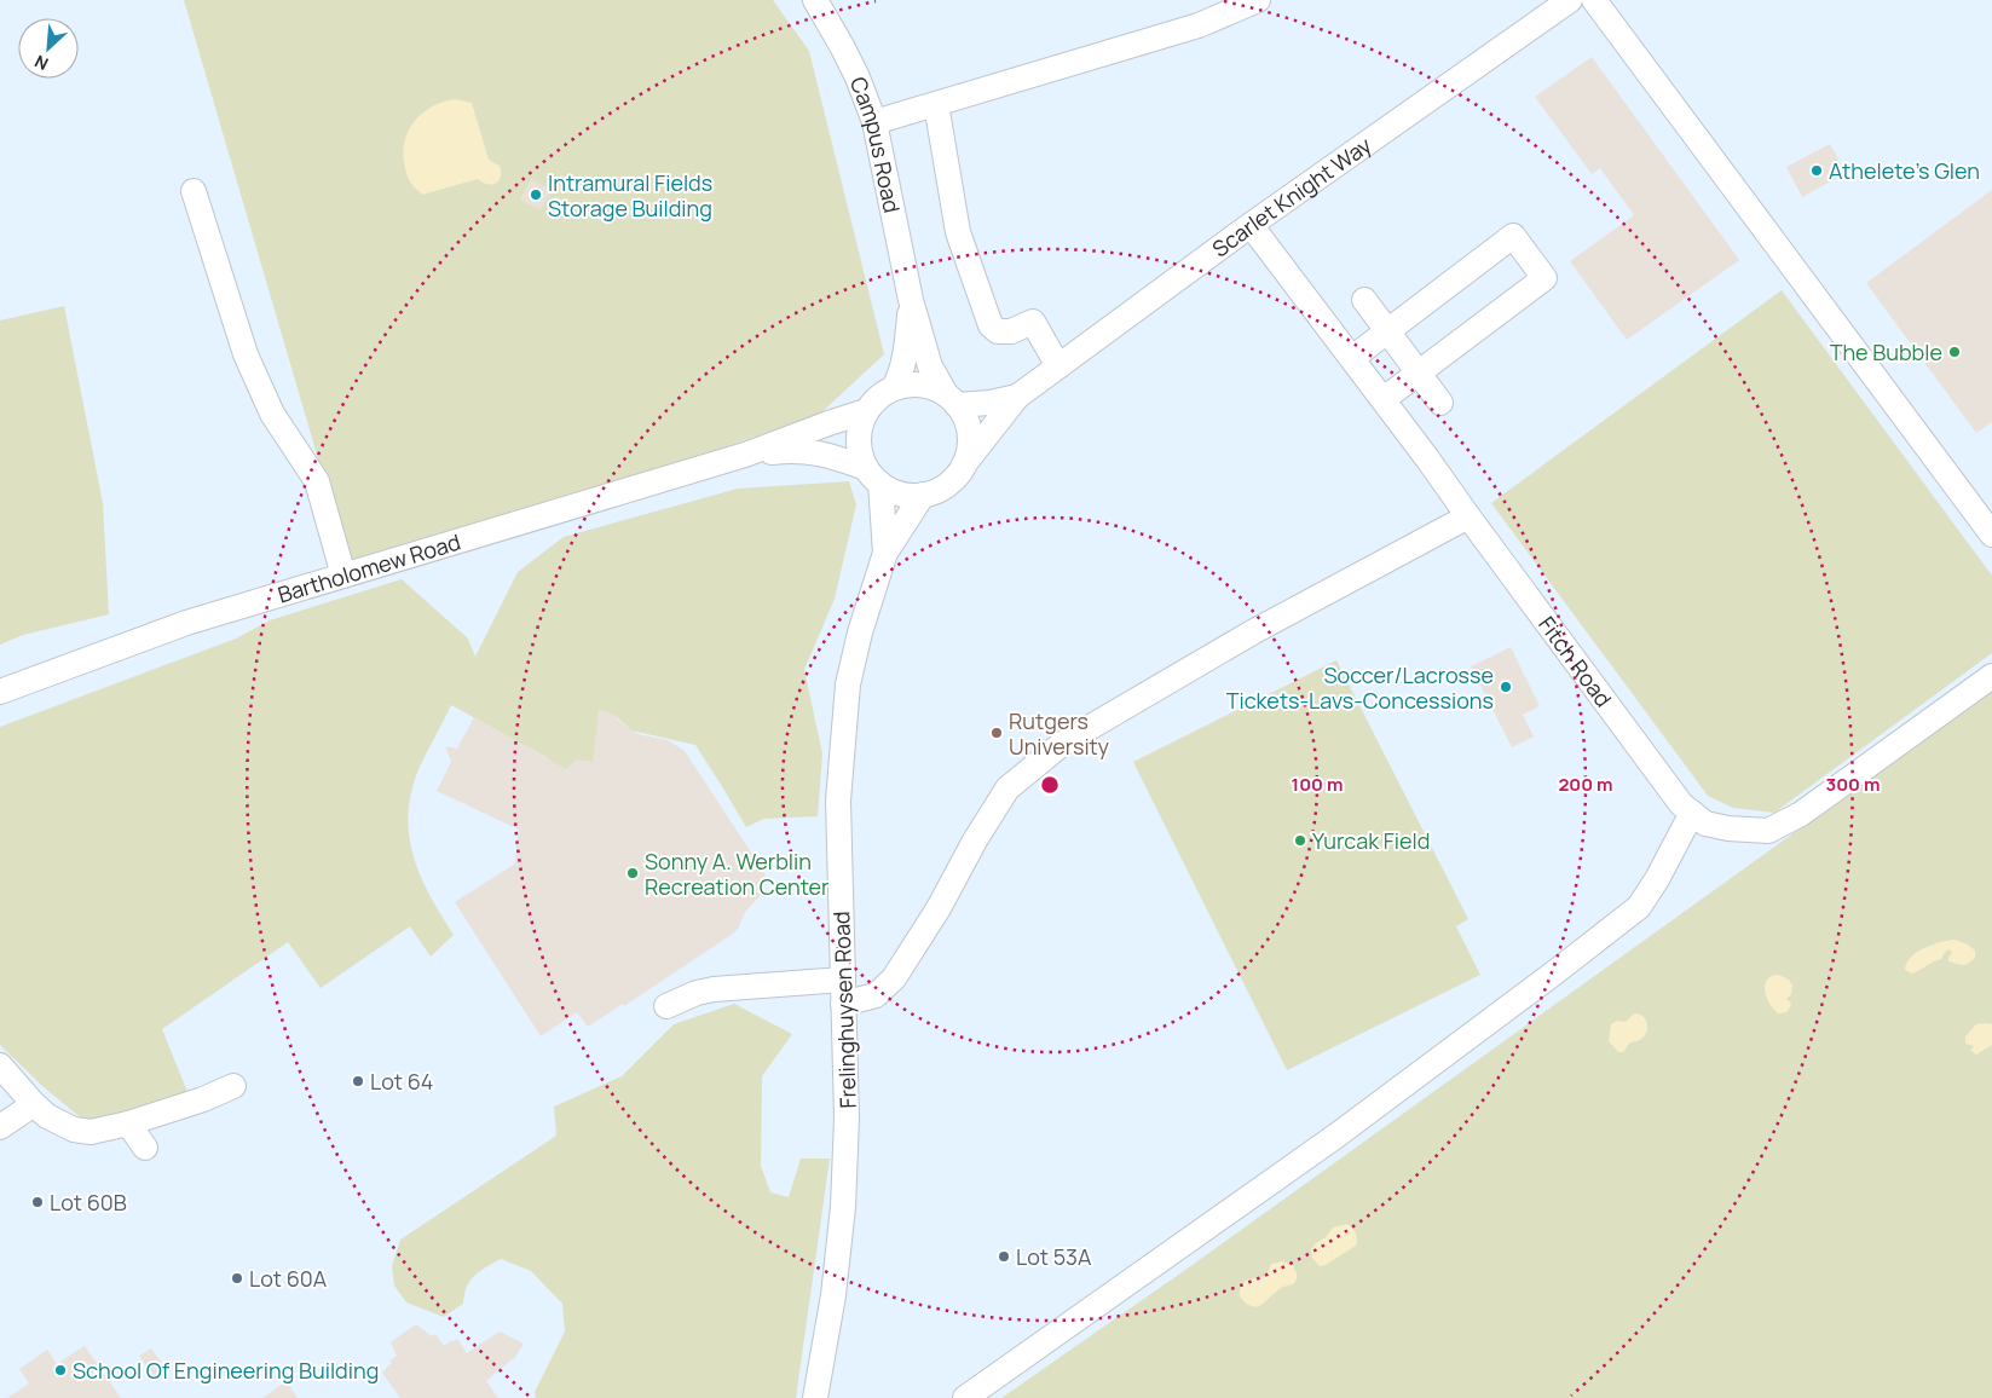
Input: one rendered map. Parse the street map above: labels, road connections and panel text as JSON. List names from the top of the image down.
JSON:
{
  "streets": {
    "street": [
      "Campus Road",
      "Scarlet Knight Way",
      "Bartholomew Road",
      "Fitch Road",
      "Frelinghuysen Road"
    ]
  },
  "crossings": [
    ["Campus Road", "Bartholomew Road"],
    ["Campus Road", "Frelinghuysen Road"],
    ["Scarlet Knight Way", "Fitch Road"],
    ["Bartholomew Road", "Frelinghuysen Road"]
  ],
  "places": [
    "Athelete's Glen",
    "Intramural Fields Storage Building",
    "The Bubble",
    "Soccer/Lacrosse Tickets-Lavs-Concessions",
    "Rutgers University",
    "Yurcak Field",
    "Sonny A. Werblin Recreation Center",
    "Lot 64",
    "Lot 60B",
    "Lot 53A",
    "Lot 60A",
    "School Of Engineering Building"
  ],
  "north": "bottom left",
  "rings": ["100 m", "200 m", "300 m"]
}
